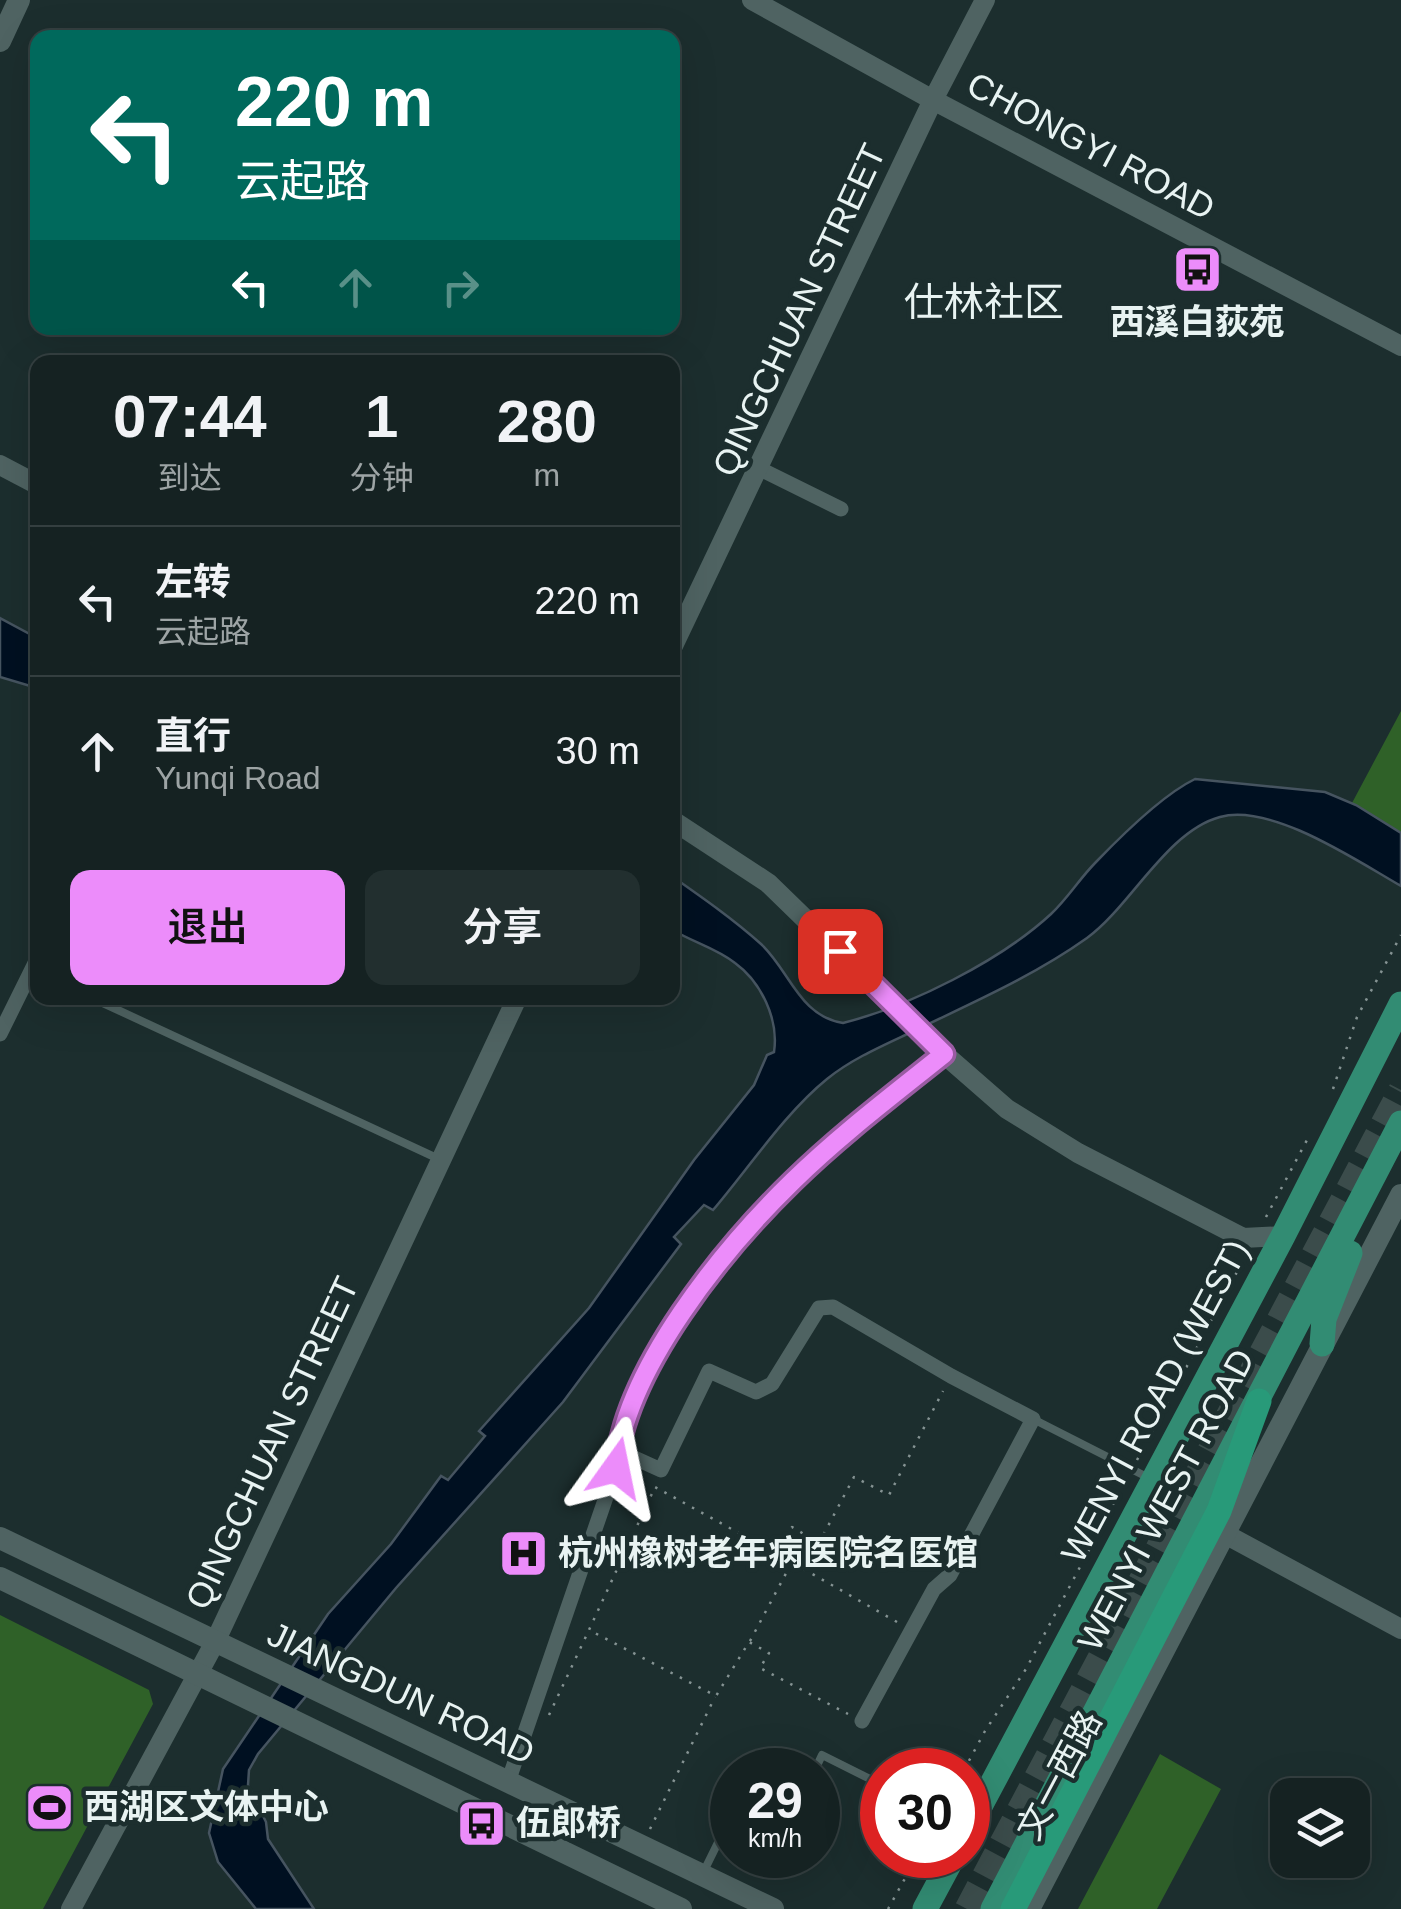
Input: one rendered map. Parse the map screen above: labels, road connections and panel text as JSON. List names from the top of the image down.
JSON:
{
  "streets": {
    "main road": [
      "WENYI ROAD (WEST)",
      "WENYI WEST ROAD",
      "JIANGDUN ROAD",
      "文一西路"
    ],
    "street": ["CHONGYI ROAD", "QINGCHUAN STREET"]
  },
  "crossings": [
    ["CHONGYI ROAD", "QINGCHUAN STREET"],
    ["QINGCHUAN STREET", "JIANGDUN ROAD"]
  ],
  "districts": ["仕林社区"],
  "places": {
    "bus stop": ["西溪白荻苑", "伍郎桥"],
    "hospital": ["杭州橡树老年病医院名医馆"],
    "sports": ["西湖区文体中心"]
  },
  "page": {
    "turn": ["220 m", "云起路"],
    "eta": [
      "07:44",
      "到达",
      "1",
      "分钟",
      "280",
      "m"
    ],
    "list": [
      {
        "name": "左转",
        "note": "云起路",
        "value": "220 m"
      },
      {
        "name": "直行",
        "note": "Yunqi Road",
        "value": "30 m"
      }
    ],
    "buttons": ["退出", "分享"],
    "speed": "29 km/h",
    "limit": "30"
  }
}
